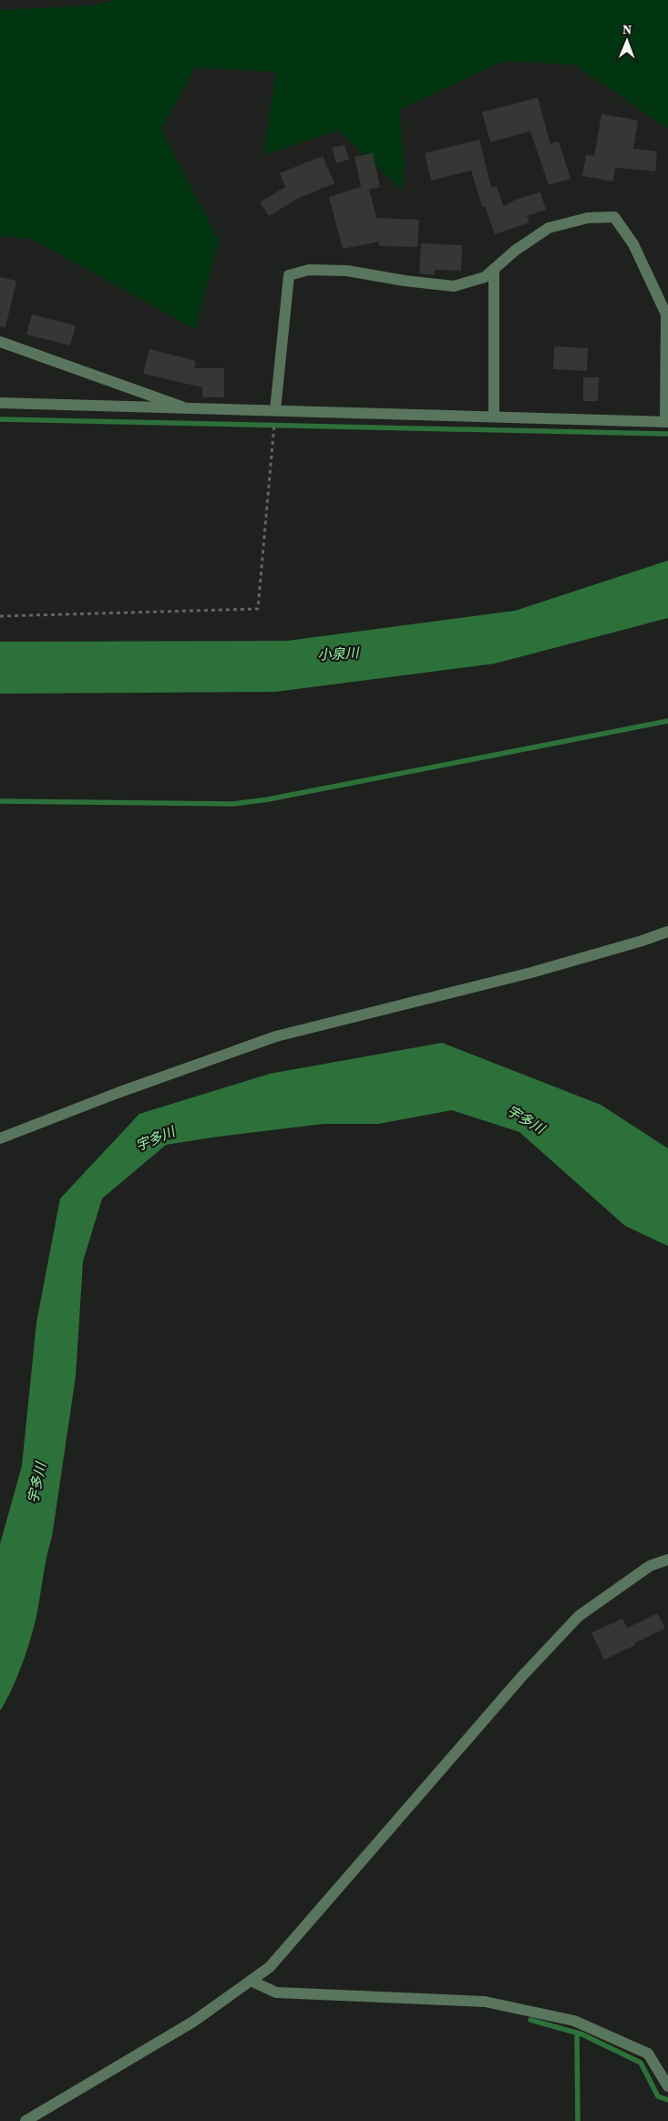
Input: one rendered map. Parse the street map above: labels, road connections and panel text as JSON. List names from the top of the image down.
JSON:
{
  "water": ["小泉川", "宇多川"],
  "north": "top"
}
